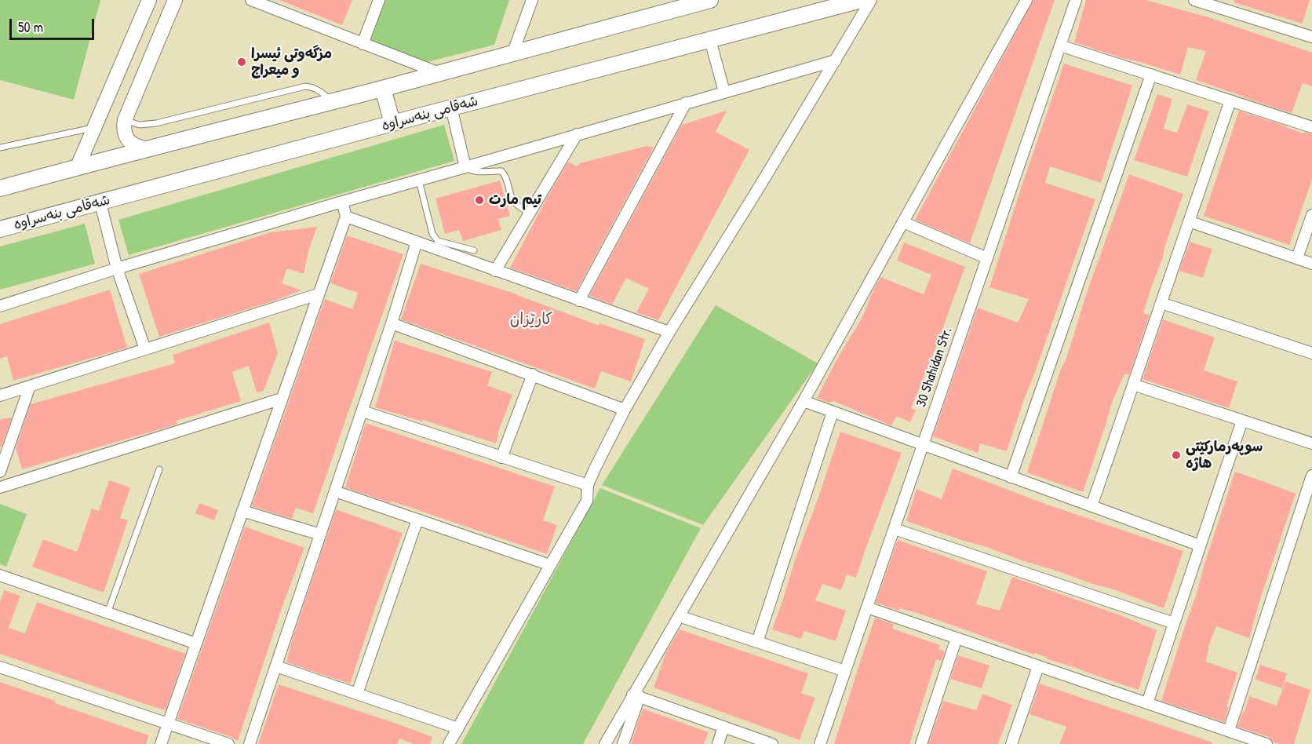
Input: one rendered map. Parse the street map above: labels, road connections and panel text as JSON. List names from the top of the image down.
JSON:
{
  "streets": {
    "main road": ["شەقامی بنەسراوە"],
    "street": ["30 Shahidan Str."]
  },
  "districts": ["کارێزان"],
  "places": ["مزگەوتی ئیسرا و میعراج", "تيم مارت", "سوپەرمارکێتی هاژە"],
  "scale_bar": "50 m"
}
